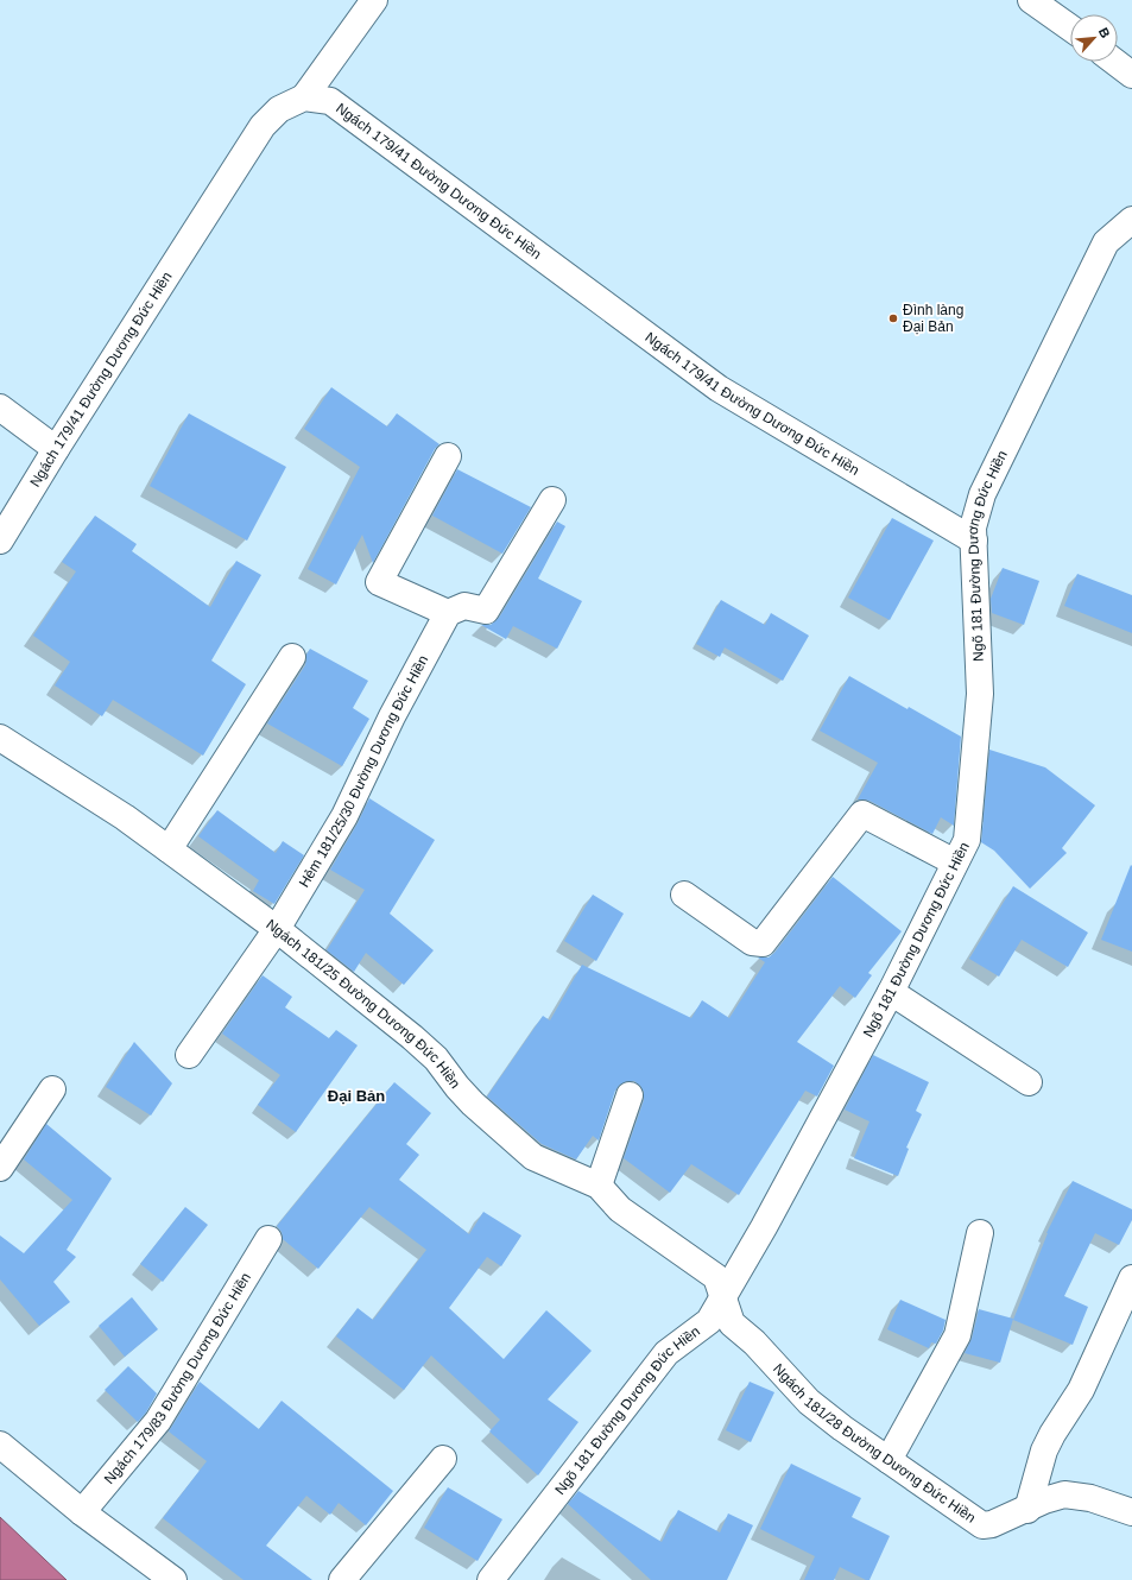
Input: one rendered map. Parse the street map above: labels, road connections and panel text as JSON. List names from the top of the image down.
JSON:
{
  "streets": {
    "street": [
      "Ngách 179/41 Đường Dương Đức Hiền",
      "Ngõ 181 Đường Dương Đức Hiền",
      "Hẻm 181/25/30 Đường Dương Đức Hiền",
      "Ngách 181/25 Đường Dương Đức Hiền",
      "Ngách 179/83 Đường Dương Đức Hiền",
      "Ngách 181/28 Đường Dương Đức Hiền"
    ]
  },
  "crossings": [
    ["Ngách 179/41 Đường Dương Đức Hiền", "Ngõ 181 Đường Dương Đức Hiền"],
    ["Ngõ 181 Đường Dương Đức Hiền", "Ngách 181/25 Đường Dương Đức Hiền"],
    ["Ngõ 181 Đường Dương Đức Hiền", "Ngách 181/28 Đường Dương Đức Hiền"],
    ["Hẻm 181/25/30 Đường Dương Đức Hiền", "Ngách 181/25 Đường Dương Đức Hiền"],
    ["Ngách 181/25 Đường Dương Đức Hiền", "Ngách 181/28 Đường Dương Đức Hiền"]
  ],
  "districts": ["Đại Bản"],
  "places": ["Đình làng Đại Bản"],
  "north": "top right"
}
